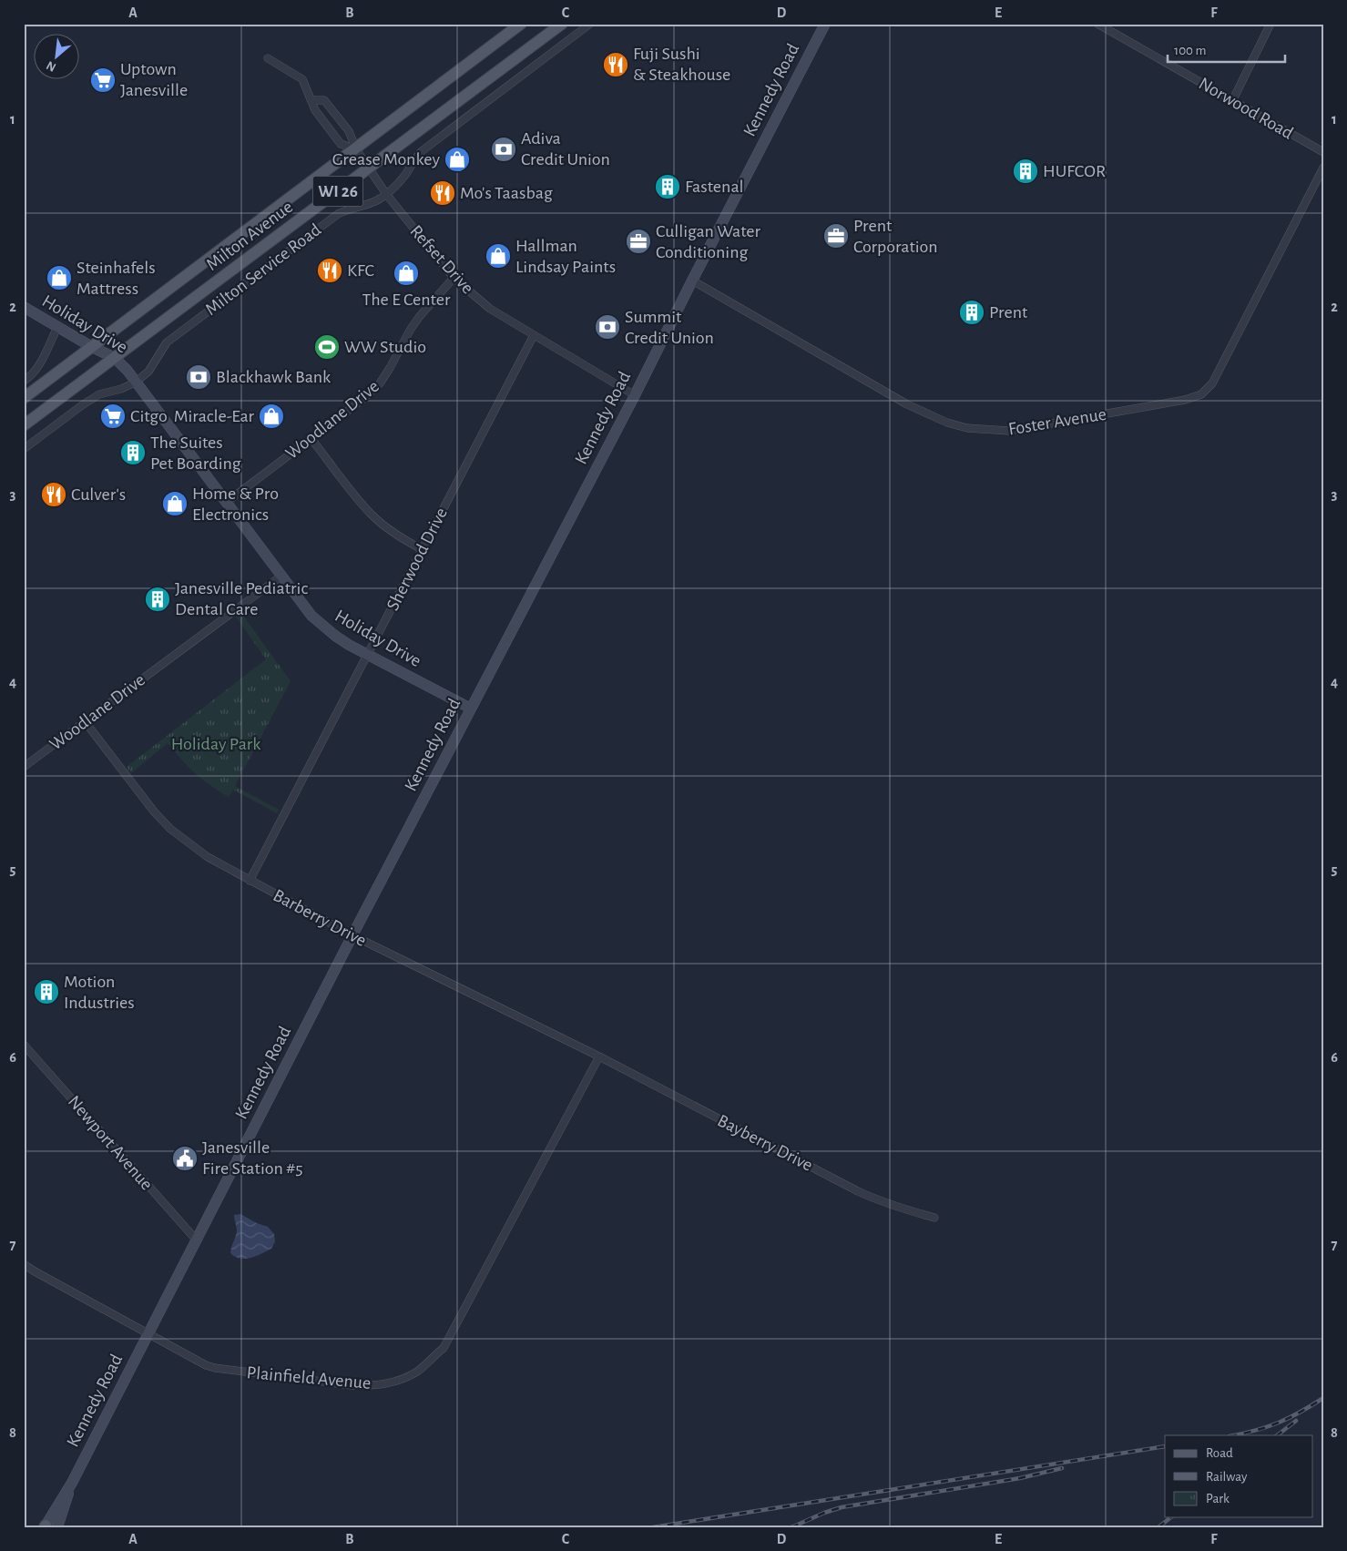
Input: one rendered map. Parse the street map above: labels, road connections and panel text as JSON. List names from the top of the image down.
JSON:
{
  "streets": {
    "main road": ["WI 26", "Milton Avenue"],
    "street": [
      "Kennedy Road",
      "Norwood Road",
      "Refset Drive",
      "Milton Service Road",
      "Holiday Drive",
      "Woodlane Drive",
      "Foster Avenue",
      "Sherwood Drive",
      "Barberry Drive",
      "Newport Avenue",
      "Bayberry Drive",
      "Plainfield Avenue"
    ]
  },
  "crossings": [
    ["Kennedy Road", "Refset Drive"],
    ["Kennedy Road", "Holiday Drive"],
    ["Kennedy Road", "Foster Avenue"],
    ["Kennedy Road", "Barberry Drive"],
    ["Kennedy Road", "Newport Avenue"],
    ["Kennedy Road", "Plainfield Avenue"],
    ["Milton Avenue", "Refset Drive"],
    ["Milton Avenue", "Holiday Drive"],
    ["Refset Drive", "Milton Service Road"],
    ["Refset Drive", "Woodlane Drive"],
    ["Refset Drive", "Sherwood Drive"],
    ["Milton Service Road", "Holiday Drive"],
    ["Holiday Drive", "Woodlane Drive"],
    ["Holiday Drive", "Sherwood Drive"],
    ["Woodlane Drive", "Barberry Drive"],
    ["Sherwood Drive", "Barberry Drive"],
    ["Barberry Drive", "Bayberry Drive"],
    ["Barberry Drive", "Plainfield Avenue"],
    ["Bayberry Drive", "Plainfield Avenue"]
  ],
  "parks": ["Holiday Park"],
  "places": {
    "restaurant": [
      "Fuji Sushi & Steakhouse",
      "Mo's Taasbag",
      "KFC",
      "Culver's"
    ],
    "supermarket": ["Uptown Janesville", "Citgo"],
    "bank": ["Adiva Credit Union", "Summit Credit Union", "Blackhawk Bank"],
    "shop": [
      "Grease Monkey",
      "Hallman Lindsay Paints",
      "The E Center",
      "Steinhafels Mattress",
      "Miracle-Ear",
      "Home & Pro Electronics"
    ],
    "building": [
      "HUFCOR",
      "Fastenal",
      "Prent",
      "The Suites Pet Boarding",
      "Janesville Pediatric Dental Care",
      "Motion Industries"
    ],
    "office": ["Prent Corporation", "Culligan Water Conditioning"],
    "sports": ["WW Studio"],
    "public building": ["Janesville Fire Station #5"]
  },
  "legend": ["Road", "Railway", "Park"],
  "scale_bar": "100 m",
  "north": "bottom left",
  "grid": {
    "columns": [
      "A",
      "B",
      "C",
      "D",
      "E",
      "F"
    ],
    "rows": [
      "1",
      "2",
      "3",
      "4",
      "5",
      "6",
      "7",
      "8"
    ]
  }
}
